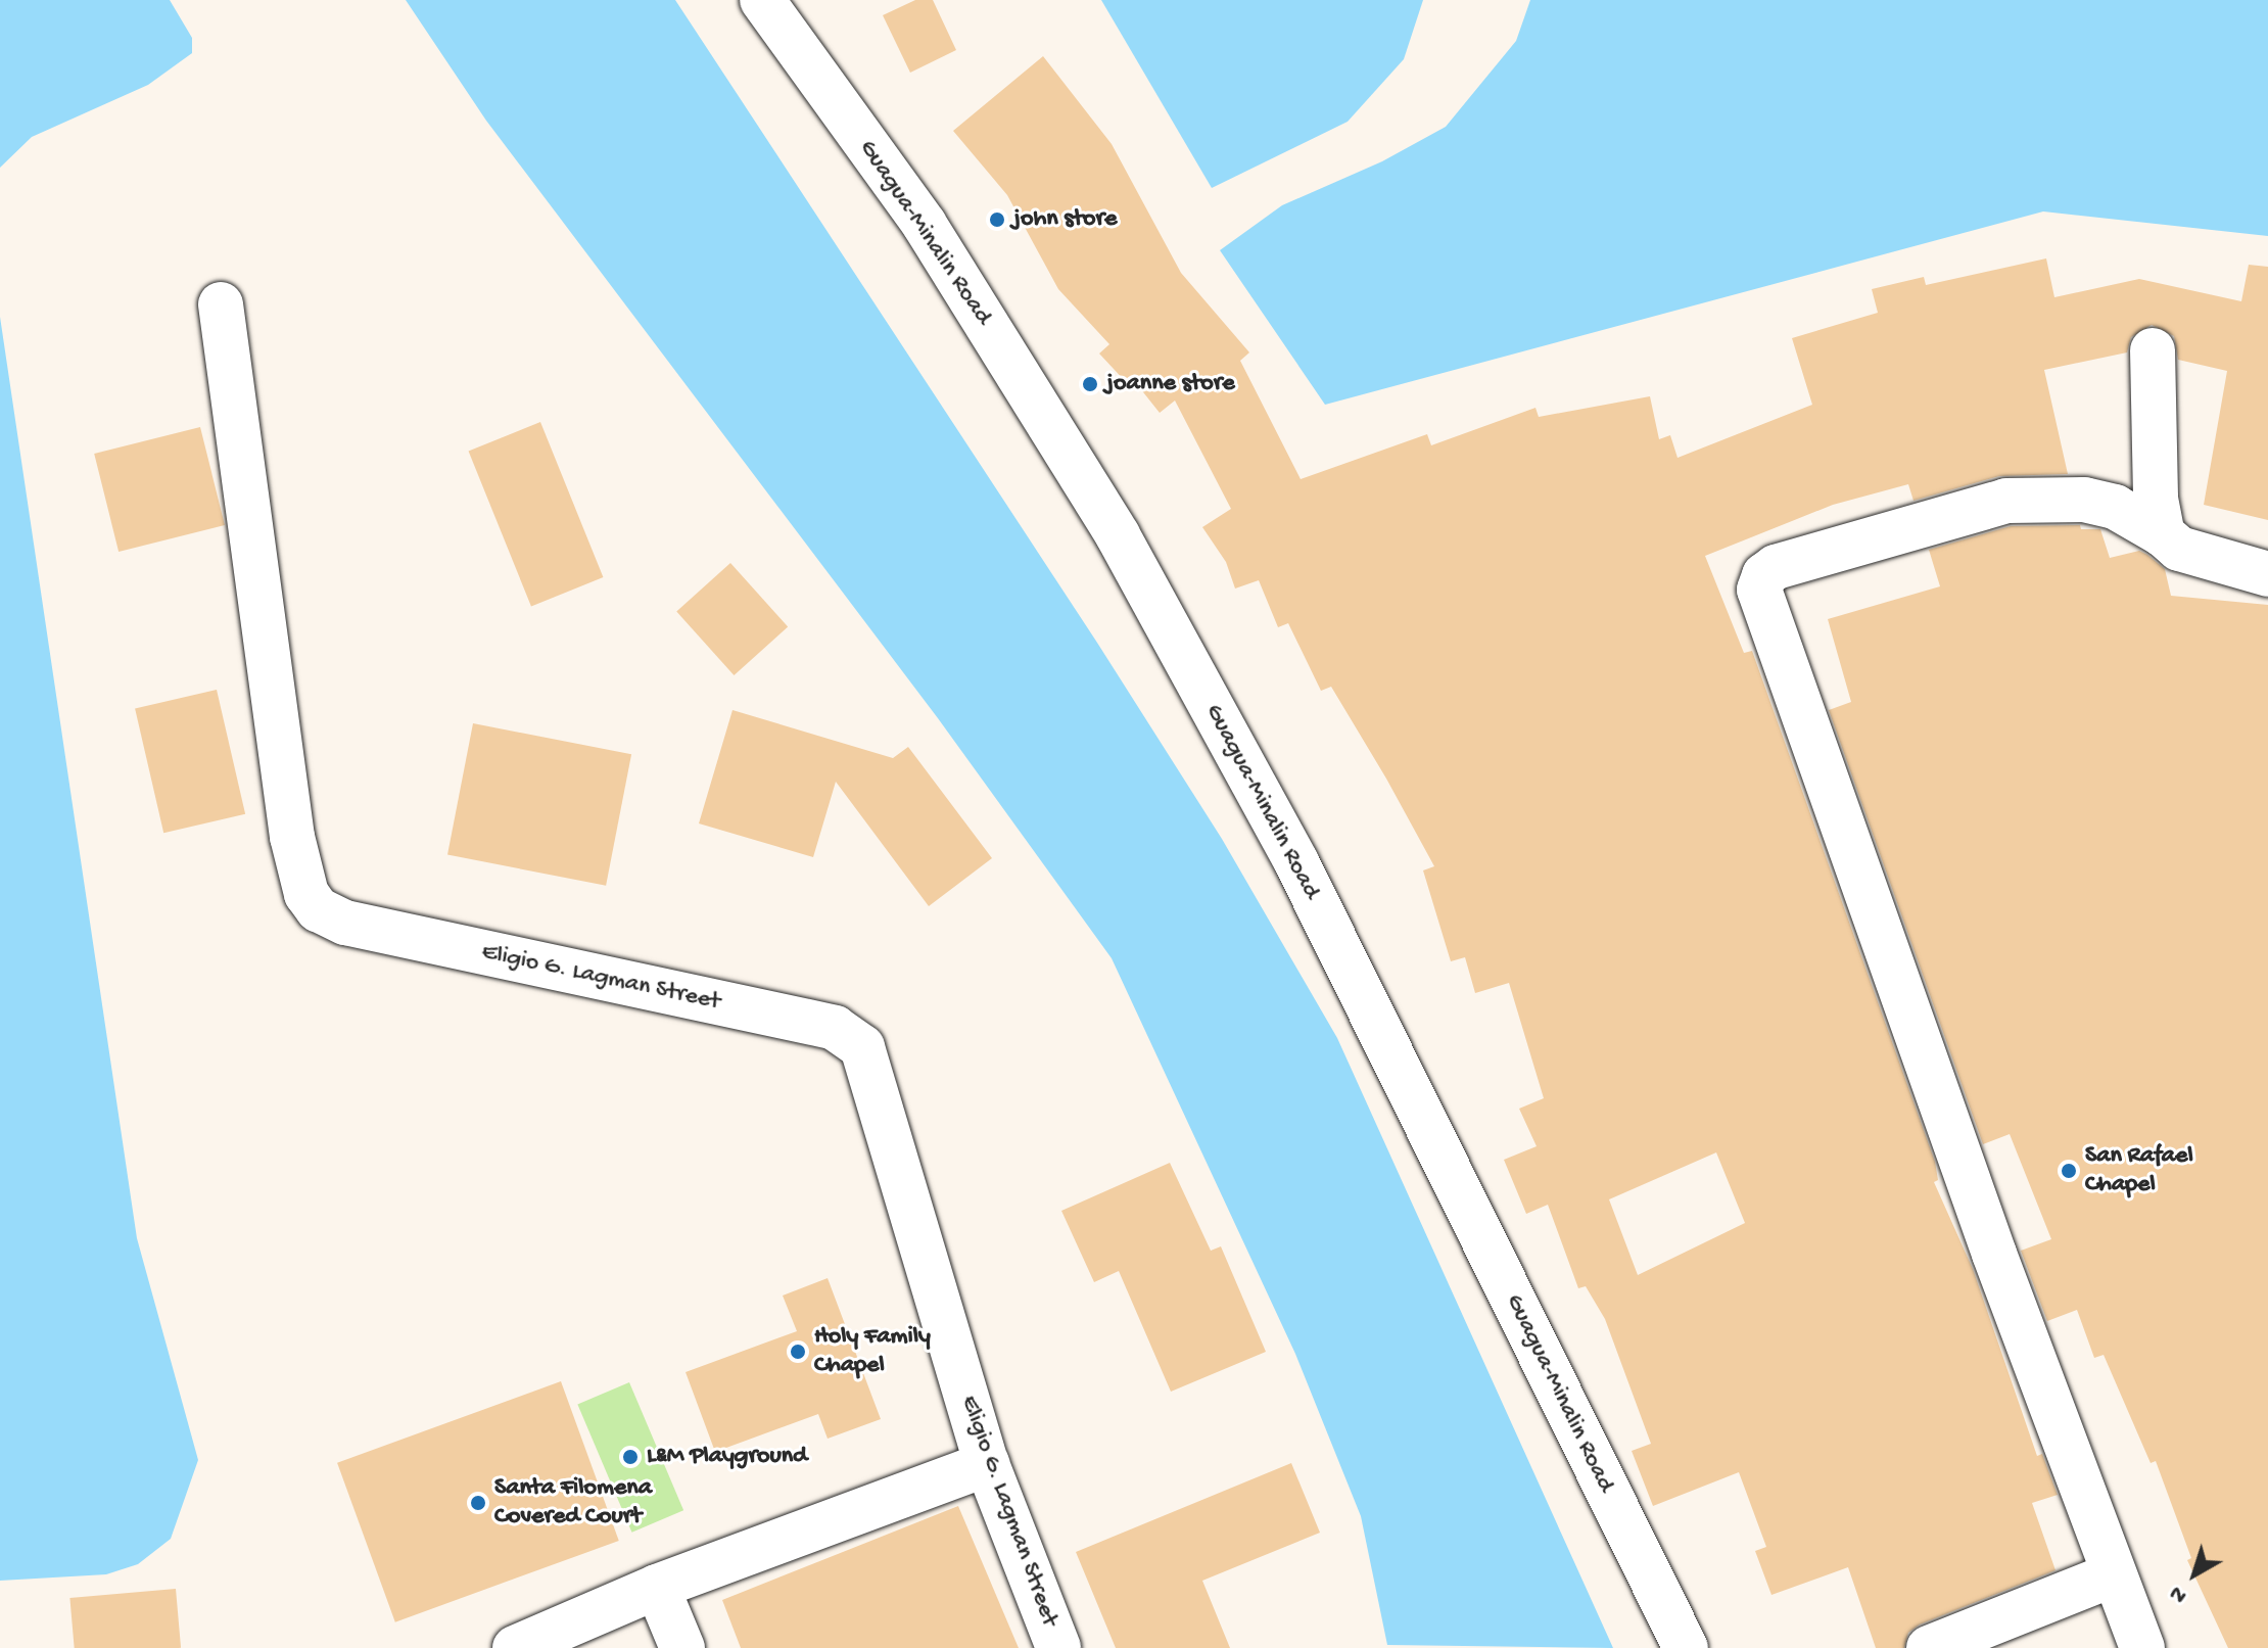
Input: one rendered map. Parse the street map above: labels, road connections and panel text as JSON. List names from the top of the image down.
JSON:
{
  "streets": {
    "street": ["Guagua-Minalin Road", "Eligio G. Lagman Street"]
  },
  "places": [
    "john store",
    "joanne store",
    "San Rafael Chapel",
    "Holy Family Chapel",
    "L&M Playground",
    "Santa Filomena Covered Court"
  ],
  "north": "bottom left"
}
